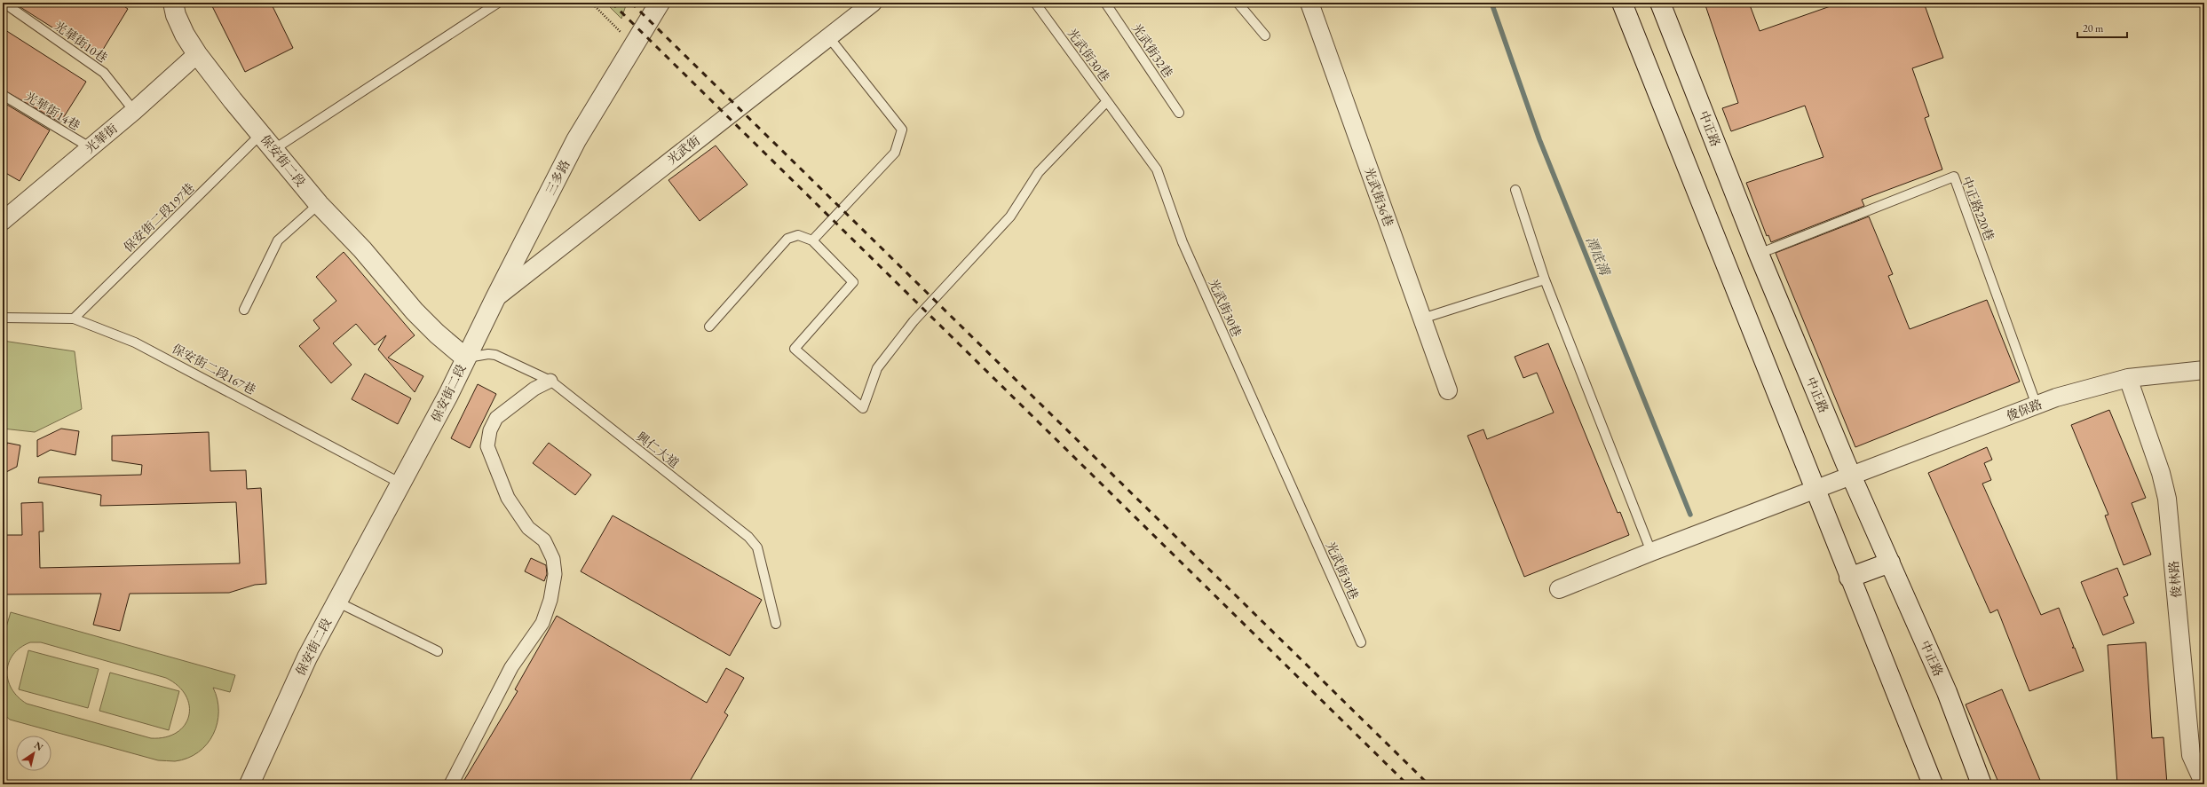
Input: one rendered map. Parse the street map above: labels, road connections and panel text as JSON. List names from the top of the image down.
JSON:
{
  "streets": {
    "main road": ["中正路", "保安街二段", "三多路"],
    "street": [
      "光華街",
      "光武街",
      "光武街36巷",
      "俊保路",
      "俊林路"
    ],
    "lane": [
      "光華街10巷",
      "光武街32巷",
      "光武街30巷",
      "光華街14巷",
      "中正路220巷",
      "保安街二段197巷",
      "保安街二段167巷",
      "興仁大道"
    ]
  },
  "crossings": [
    ["光華街10巷", "光華街"],
    ["光華街14巷", "光華街"],
    ["中正路", "中正路220巷"],
    ["中正路", "俊保路"],
    ["光華街", "保安街二段"],
    ["光武街", "三多路"],
    ["保安街二段", "三多路"],
    ["保安街二段", "保安街二段197巷"],
    ["保安街二段", "保安街二段167巷"],
    ["保安街二段", "興仁大道"],
    ["三多路", "興仁大道"],
    ["中正路220巷", "俊保路"],
    ["保安街二段197巷", "保安街二段167巷"],
    ["俊保路", "俊林路"]
  ],
  "water": ["潭底溝"],
  "scale_bar": "20 m",
  "north": "top right"
}
